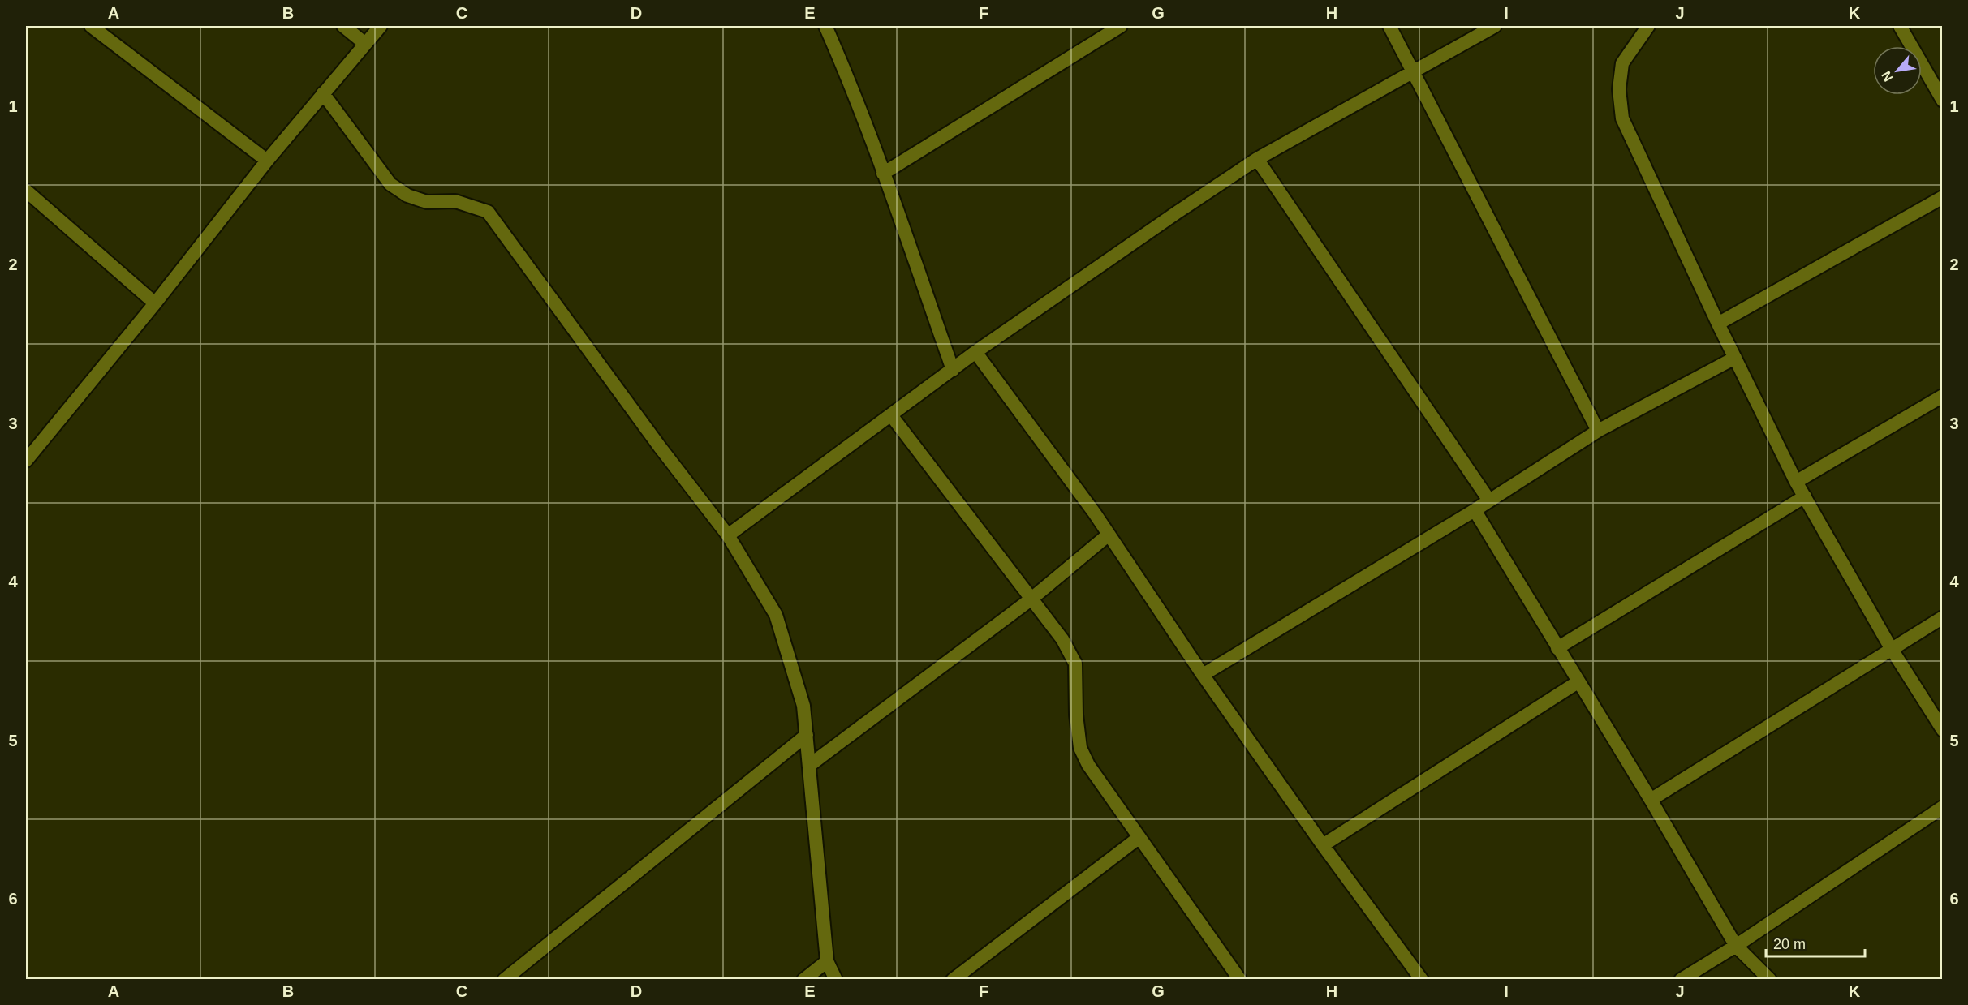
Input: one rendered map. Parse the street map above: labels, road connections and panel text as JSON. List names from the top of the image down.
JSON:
{
  "scale_bar": "20 m",
  "north": "bottom left",
  "grid": {
    "columns": [
      "A",
      "B",
      "C",
      "D",
      "E",
      "F",
      "G",
      "H",
      "I",
      "J",
      "K"
    ],
    "rows": [
      "1",
      "2",
      "3",
      "4",
      "5",
      "6"
    ]
  }
}
